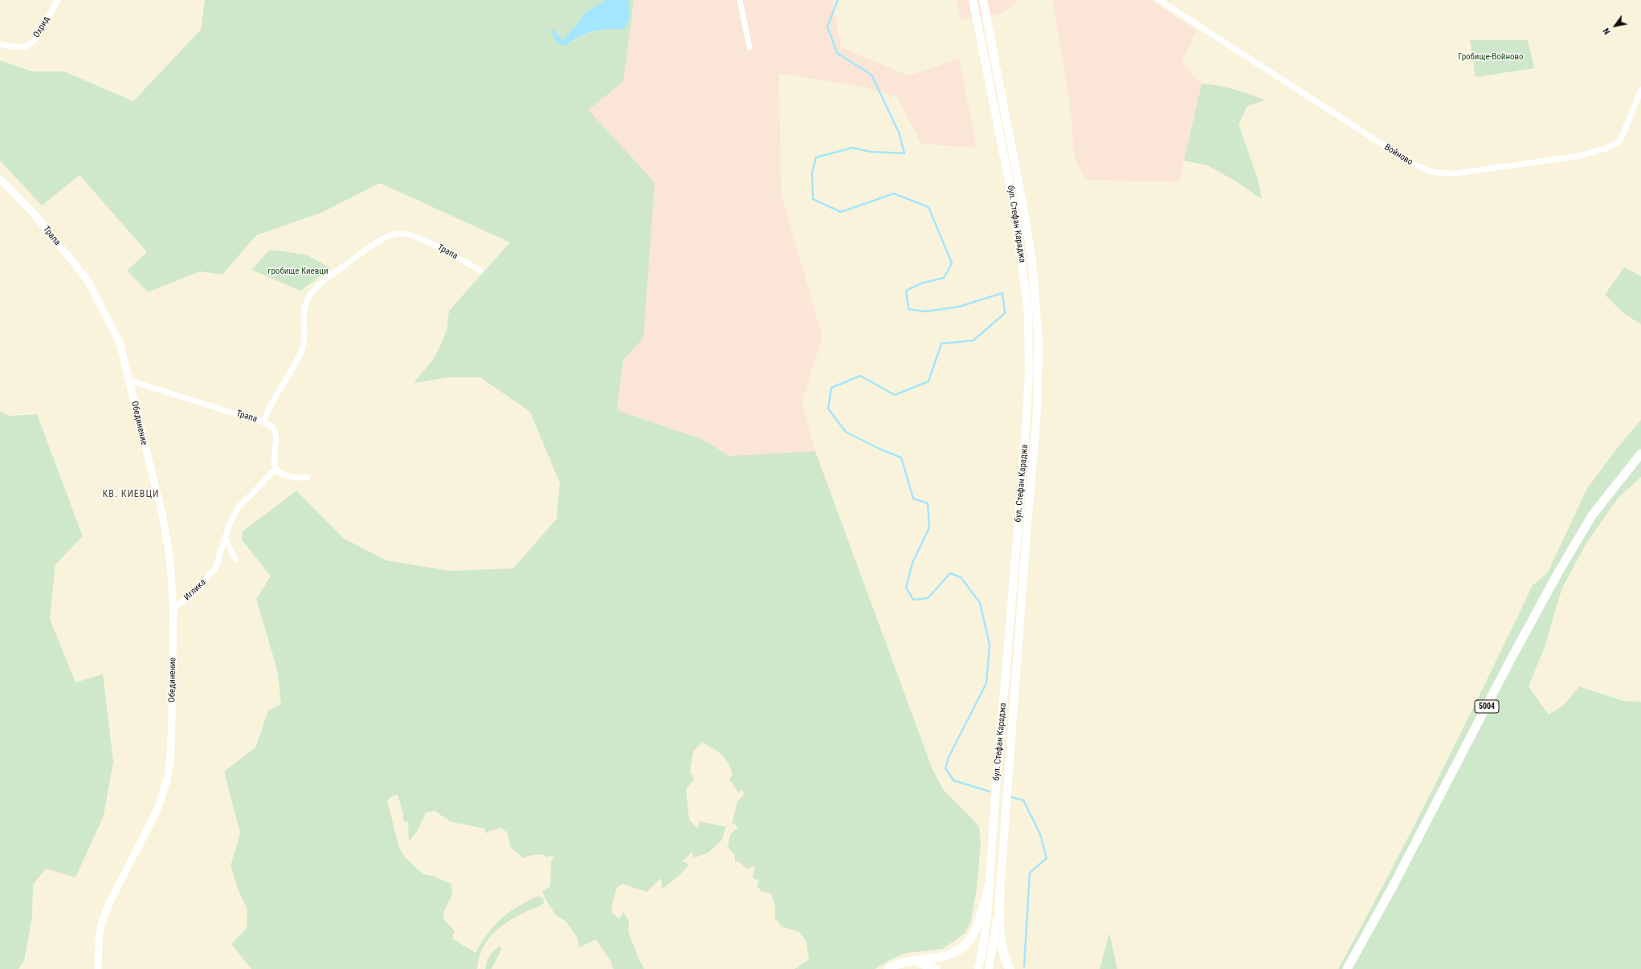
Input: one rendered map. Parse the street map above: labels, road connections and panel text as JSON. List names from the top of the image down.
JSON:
{
  "streets": {
    "main road": ["бул. Стефан Караджа", "5004"],
    "street": [
      "Охрид",
      "Войново",
      "Трапа",
      "Обединение",
      "Иглика"
    ]
  },
  "crossings": [
    ["Трапа", "Обединение"],
    ["Обединение", "Иглика"]
  ],
  "districts": ["КВ. КИЕВЦИ"],
  "parks": ["Гробище-Войново", "гробище Киевци"],
  "north": "bottom left"
}
